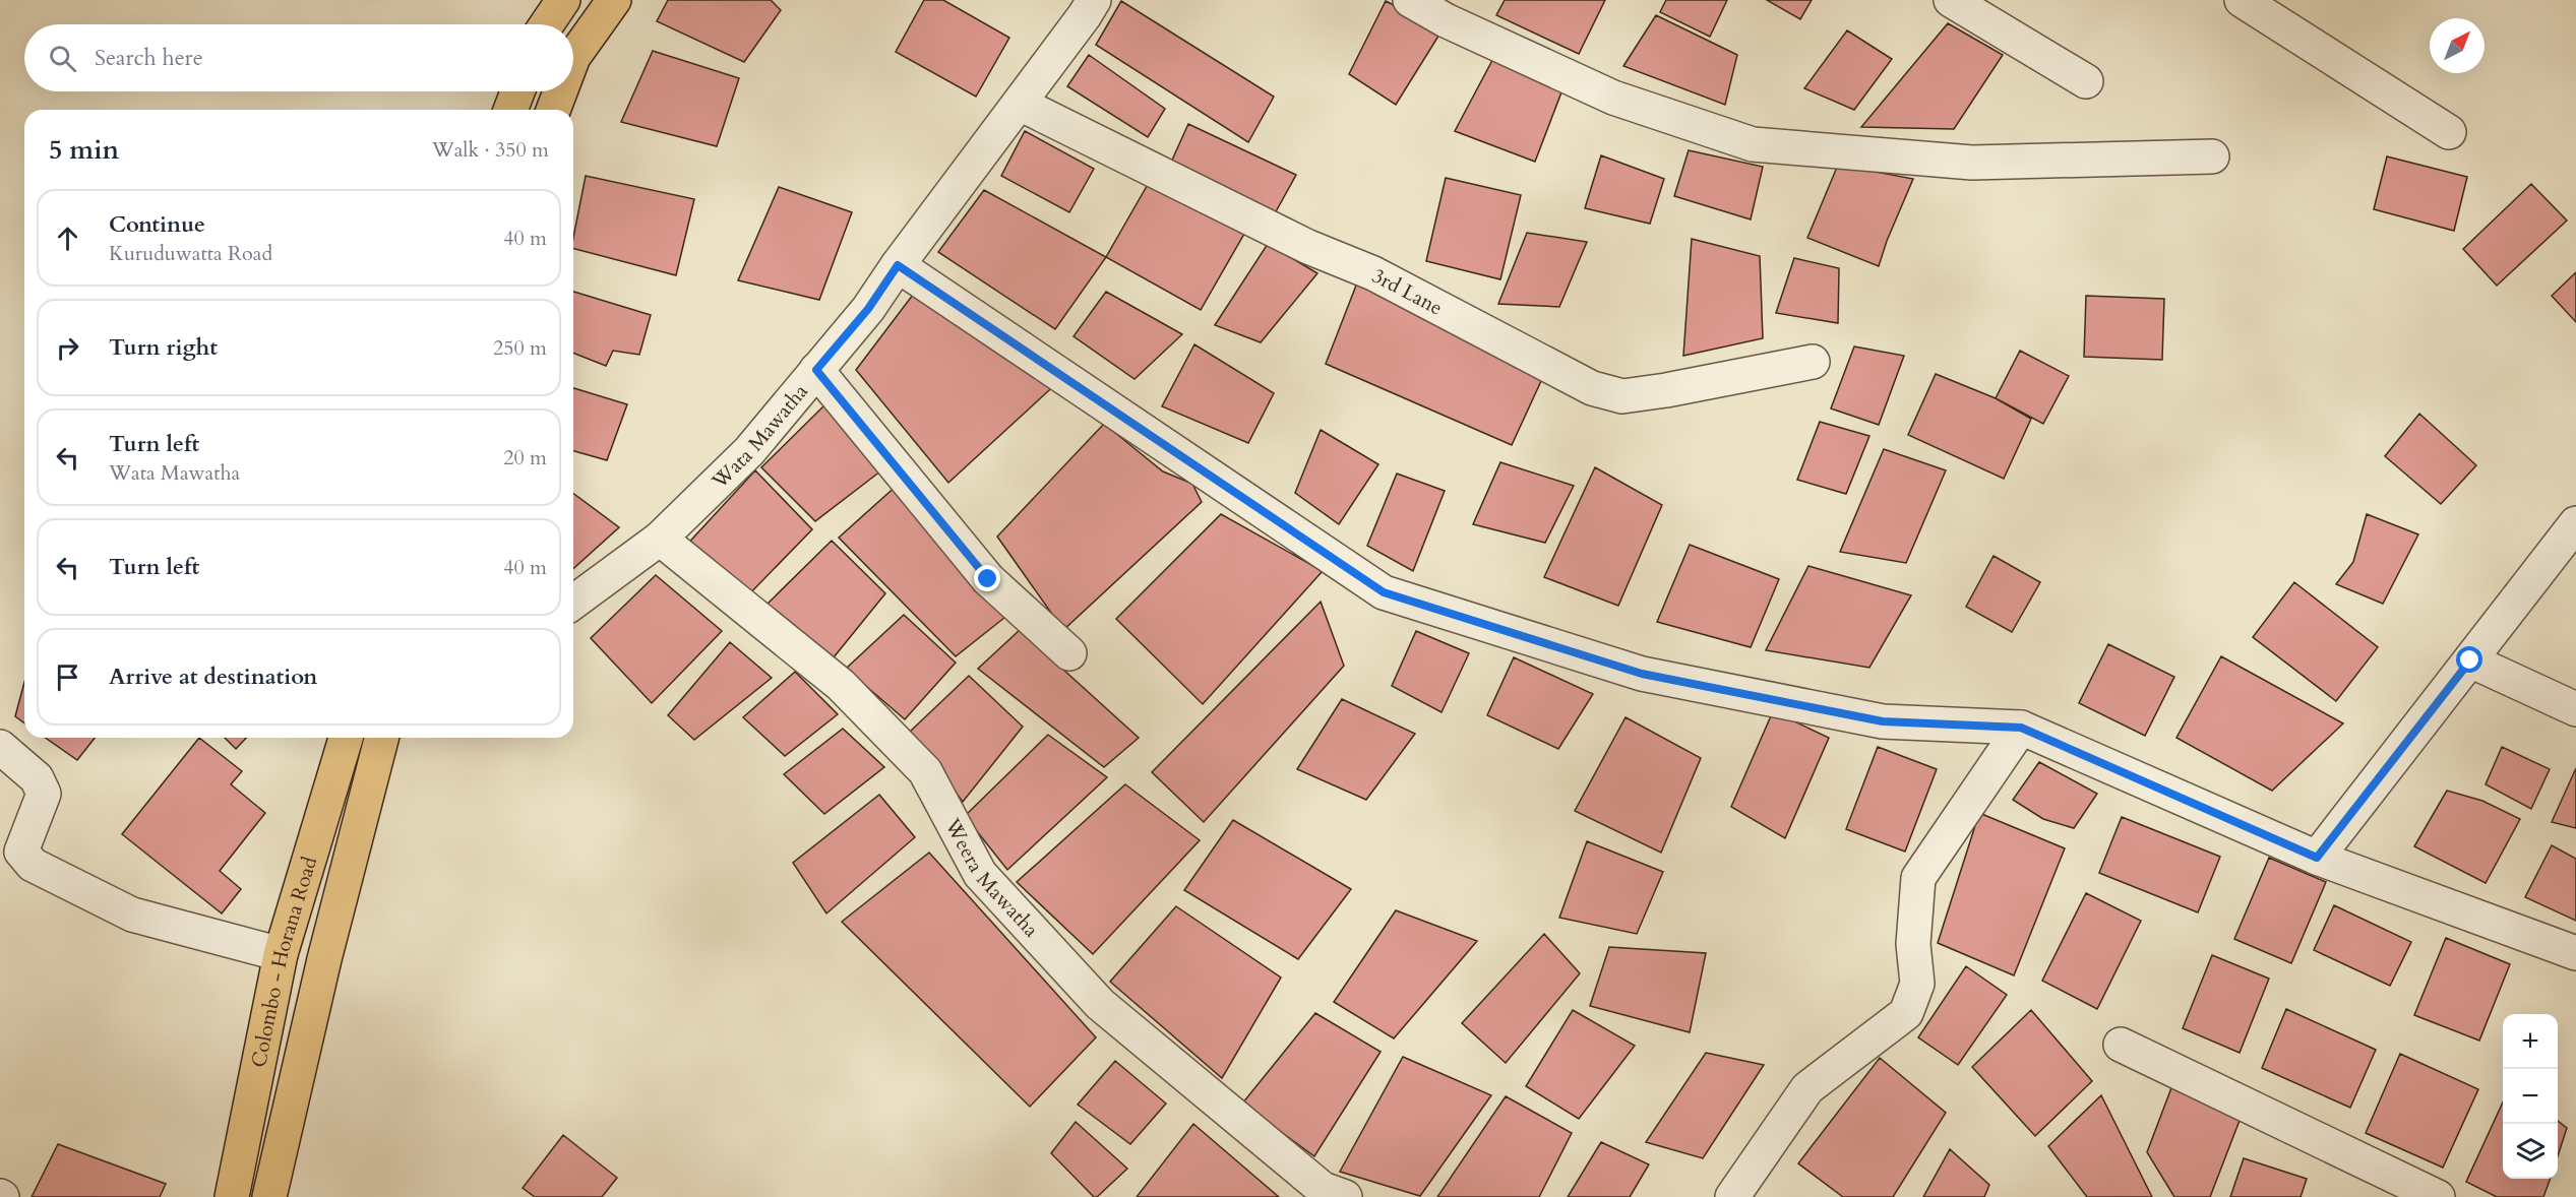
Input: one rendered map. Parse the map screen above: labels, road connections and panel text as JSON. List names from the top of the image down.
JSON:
{
  "streets": {
    "main road": ["Colombo - Horana Road"],
    "street": ["3rd Lane", "Wata Mawatha", "Weera Mawatha"]
  },
  "crossings": [
    ["3rd Lane", "Wata Mawatha"],
    ["Wata Mawatha", "Weera Mawatha"]
  ],
  "north": "top right",
  "page": {
    "search": "Search here",
    "heading": ["5 min", "Walk · 350 m"],
    "list": [
      ["Continue", "Kuruduwatta Road", "40 m"],
      ["Turn right", "250 m"],
      ["Turn left", "Wata Mawatha", "20 m"],
      ["Turn left", "40 m"],
      "Arrive at destination"
    ],
    "map_buttons": ["+", "−"]
  }
}
